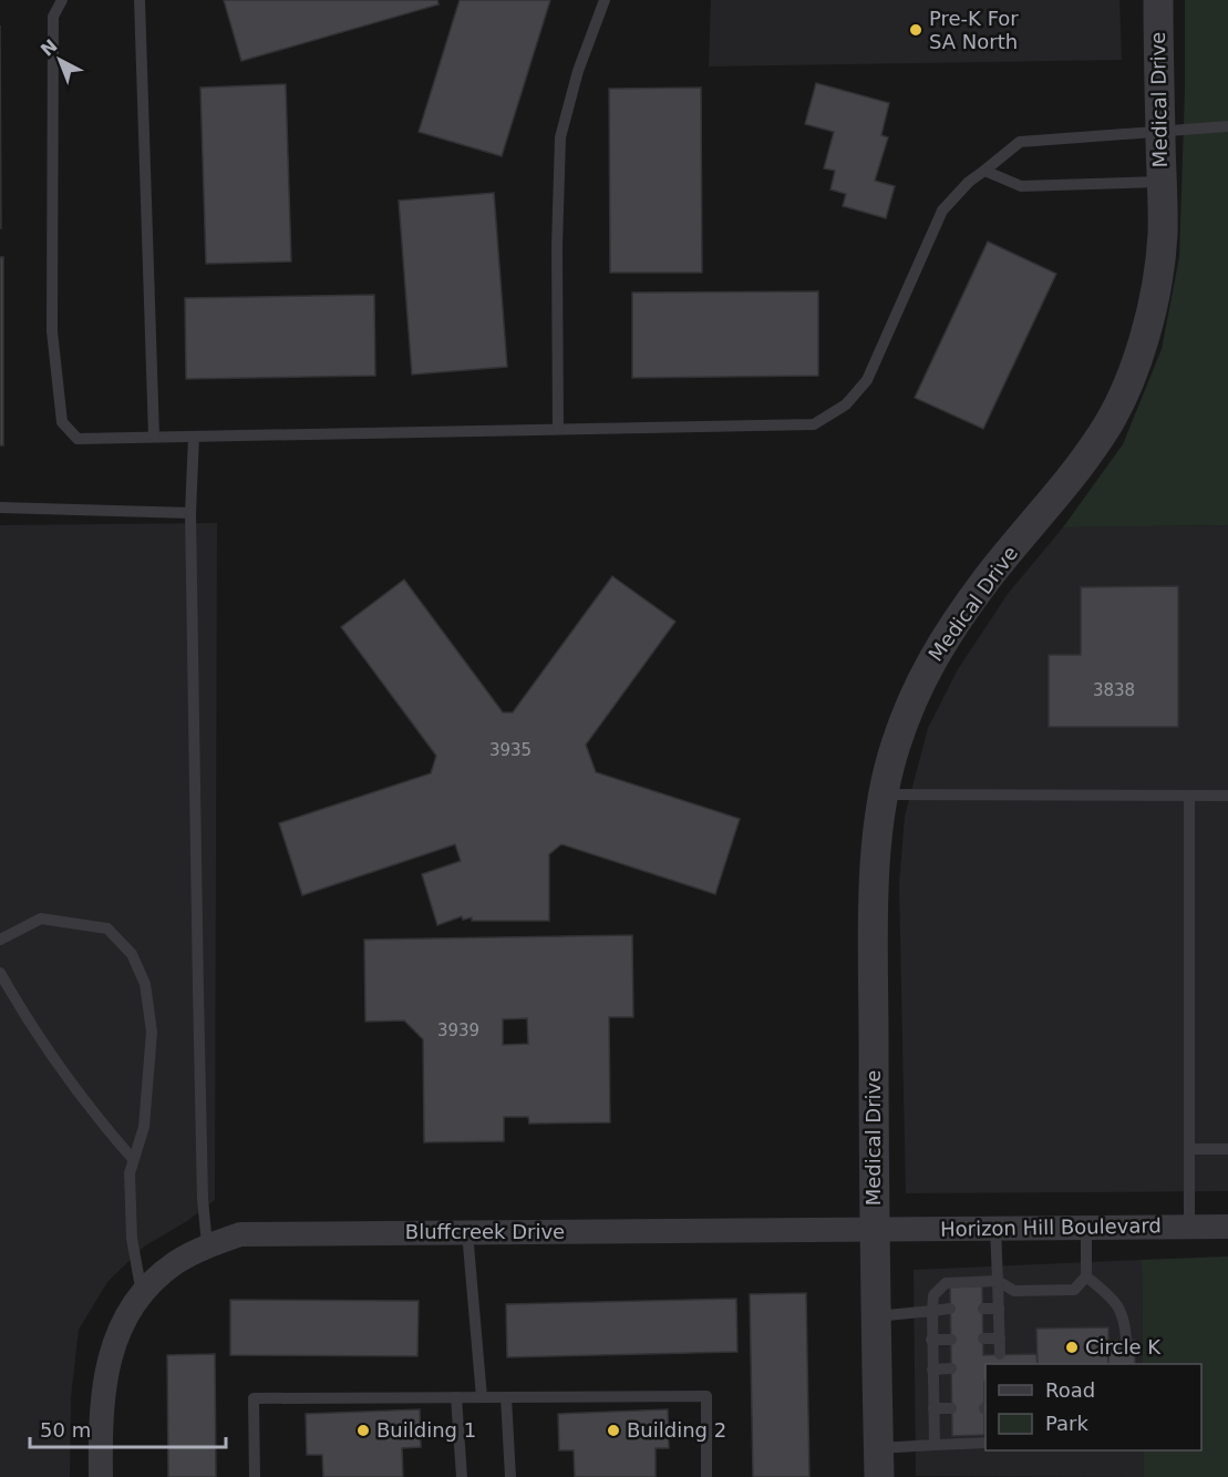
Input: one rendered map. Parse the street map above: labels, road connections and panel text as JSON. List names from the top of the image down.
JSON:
{
  "streets": {
    "street": ["Medical Drive", "Horizon Hill Boulevard", "Bluffcreek Drive"]
  },
  "crossings": [
    ["Medical Drive", "Horizon Hill Boulevard"],
    ["Medical Drive", "Bluffcreek Drive"],
    ["Horizon Hill Boulevard", "Bluffcreek Drive"]
  ],
  "places": [
    "Pre-K For SA North",
    "Circle K",
    "Building 1",
    "Building 2"
  ],
  "house_numbers": ["3838", "3935", "3939"],
  "legend": ["Road", "Park"],
  "scale_bar": "50 m",
  "north": "top left"
}
